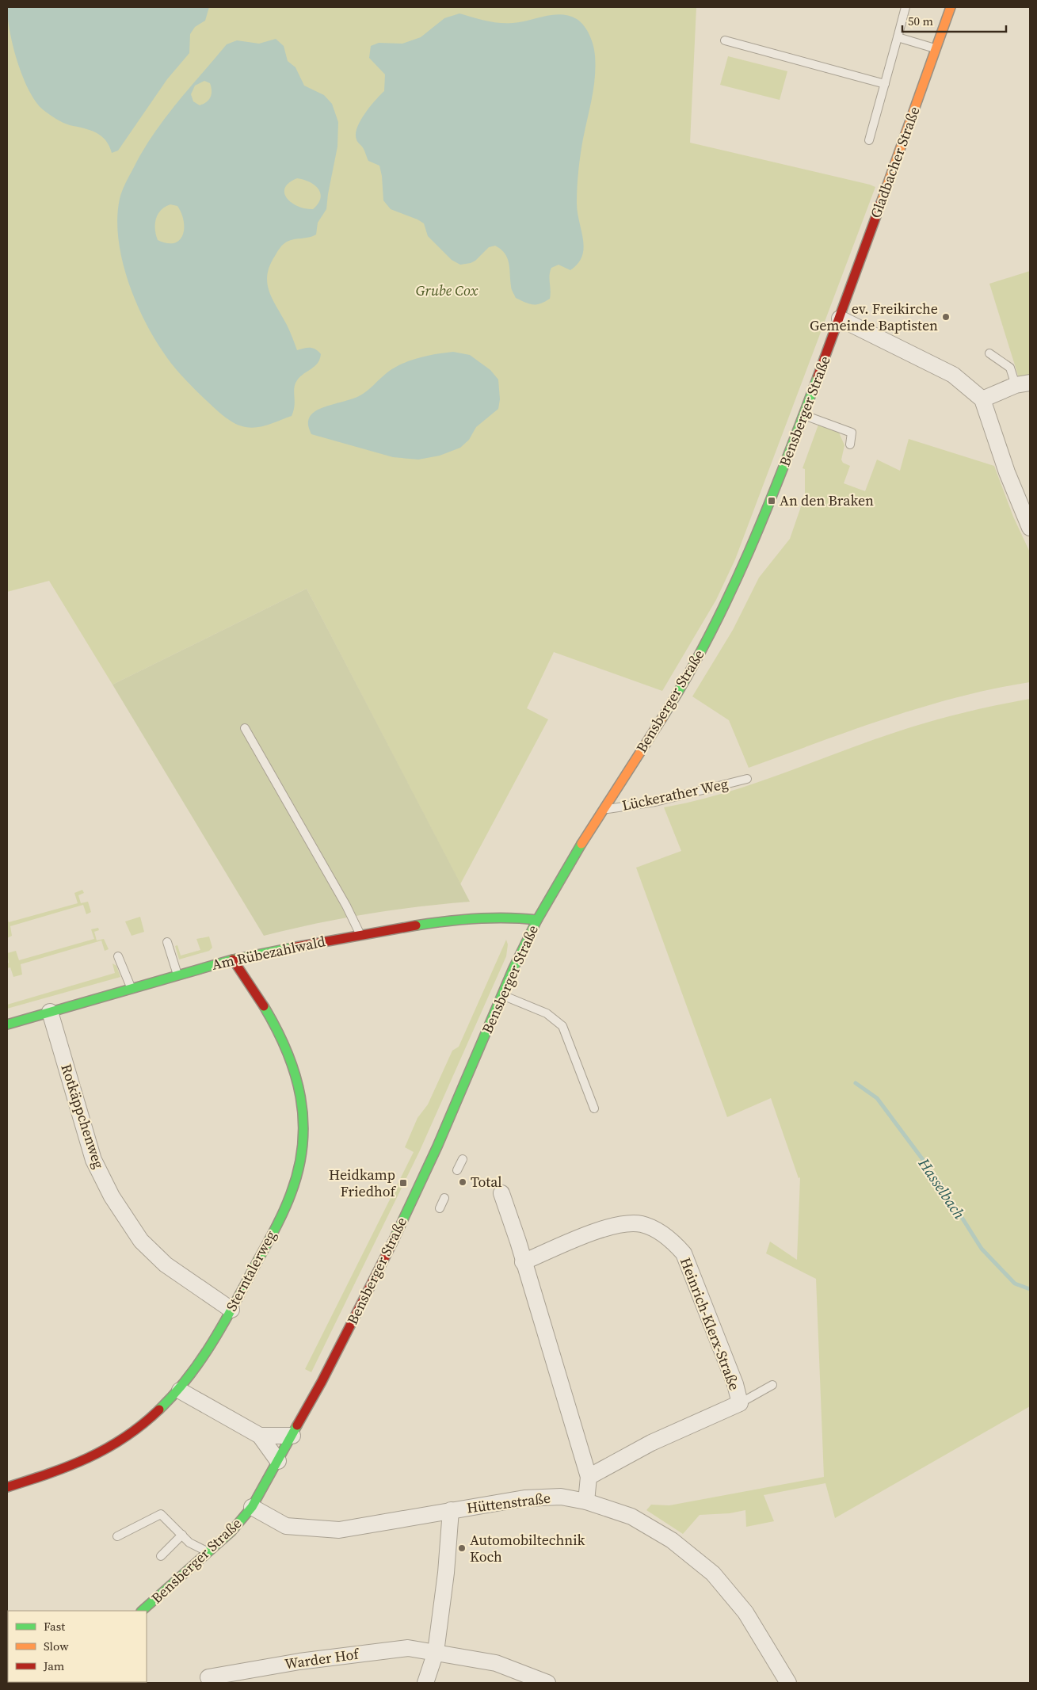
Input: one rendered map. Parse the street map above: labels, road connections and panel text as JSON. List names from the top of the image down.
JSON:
{
  "streets": {
    "main road": [
      "Gladbacher Straße",
      "Bensberger Straße",
      "Am Rübezahlwald",
      "Sterntalerweg"
    ],
    "street": [
      "Rotkäppchenweg",
      "Heinrich-Klerx-Straße",
      "Hüttenstraße",
      "Warder Hof"
    ],
    "lane": ["Lückerather Weg"]
  },
  "crossings": [
    ["Gladbacher Straße", "Bensberger Straße"],
    ["Bensberger Straße", "Lückerather Weg"],
    ["Bensberger Straße", "Am Rübezahlwald"],
    ["Bensberger Straße", "Hüttenstraße"],
    ["Am Rübezahlwald", "Rotkäppchenweg"],
    ["Am Rübezahlwald", "Sterntalerweg"],
    ["Rotkäppchenweg", "Sterntalerweg"]
  ],
  "water": ["Hasselbach"],
  "parks": ["Grube Cox"],
  "places": {
    "other": ["ev. Freikirche Gemeinde Baptisten", "Total", "Automobiltechnik Koch"],
    "transit": ["An den Braken", "Heidkamp Friedhof"]
  },
  "legend": ["Fast", "Slow", "Jam"],
  "scale_bar": "50 m"
}
